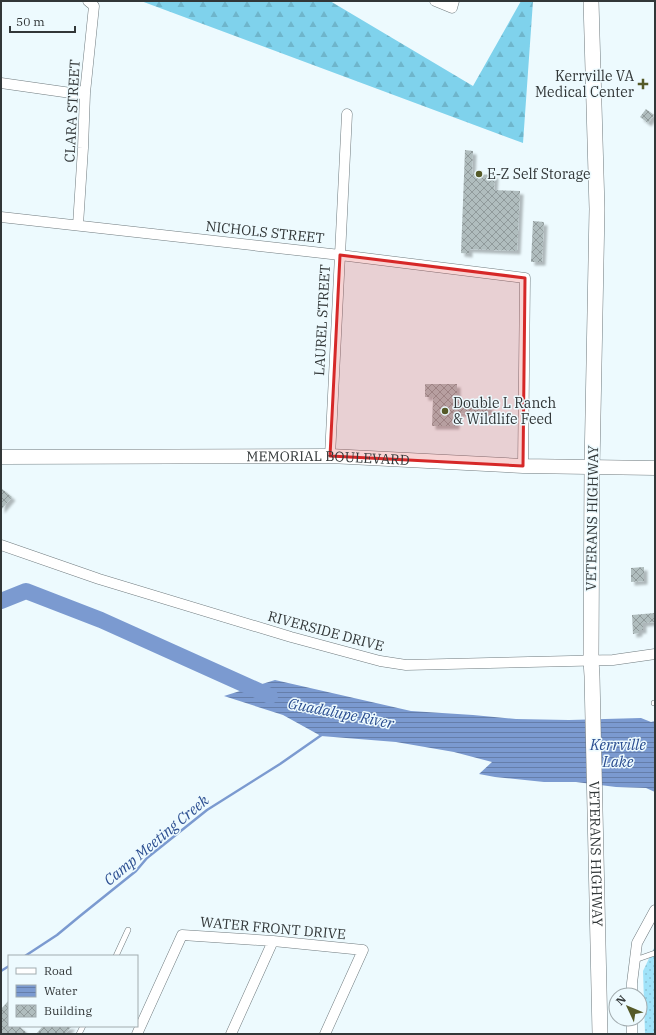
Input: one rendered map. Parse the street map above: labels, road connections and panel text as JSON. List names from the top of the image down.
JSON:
{
  "streets": {
    "main road": ["MEMORIAL BOULEVARD", "VETERANS HIGHWAY"],
    "street": [
      "CLARA STREET",
      "NICHOLS STREET",
      "LAUREL STREET",
      "RIVERSIDE DRIVE",
      "WATER FRONT DRIVE"
    ]
  },
  "crossings": [
    ["CLARA STREET", "NICHOLS STREET"],
    ["NICHOLS STREET", "LAUREL STREET"],
    ["NICHOLS STREET", "MEMORIAL BOULEVARD"],
    ["LAUREL STREET", "MEMORIAL BOULEVARD"],
    ["MEMORIAL BOULEVARD", "VETERANS HIGHWAY"],
    ["VETERANS HIGHWAY", "RIVERSIDE DRIVE"]
  ],
  "water": ["Guadalupe River", "Kerrville Lake", "Camp Meeting Creek"],
  "places": {
    "health": ["Kerrville VA Medical Center"],
    "other": ["E-Z Self Storage", "Double L Ranch & Wildlife Feed"]
  },
  "legend": ["Road", "Water", "Building"],
  "scale_bar": "50 m",
  "north": "top left"
}
